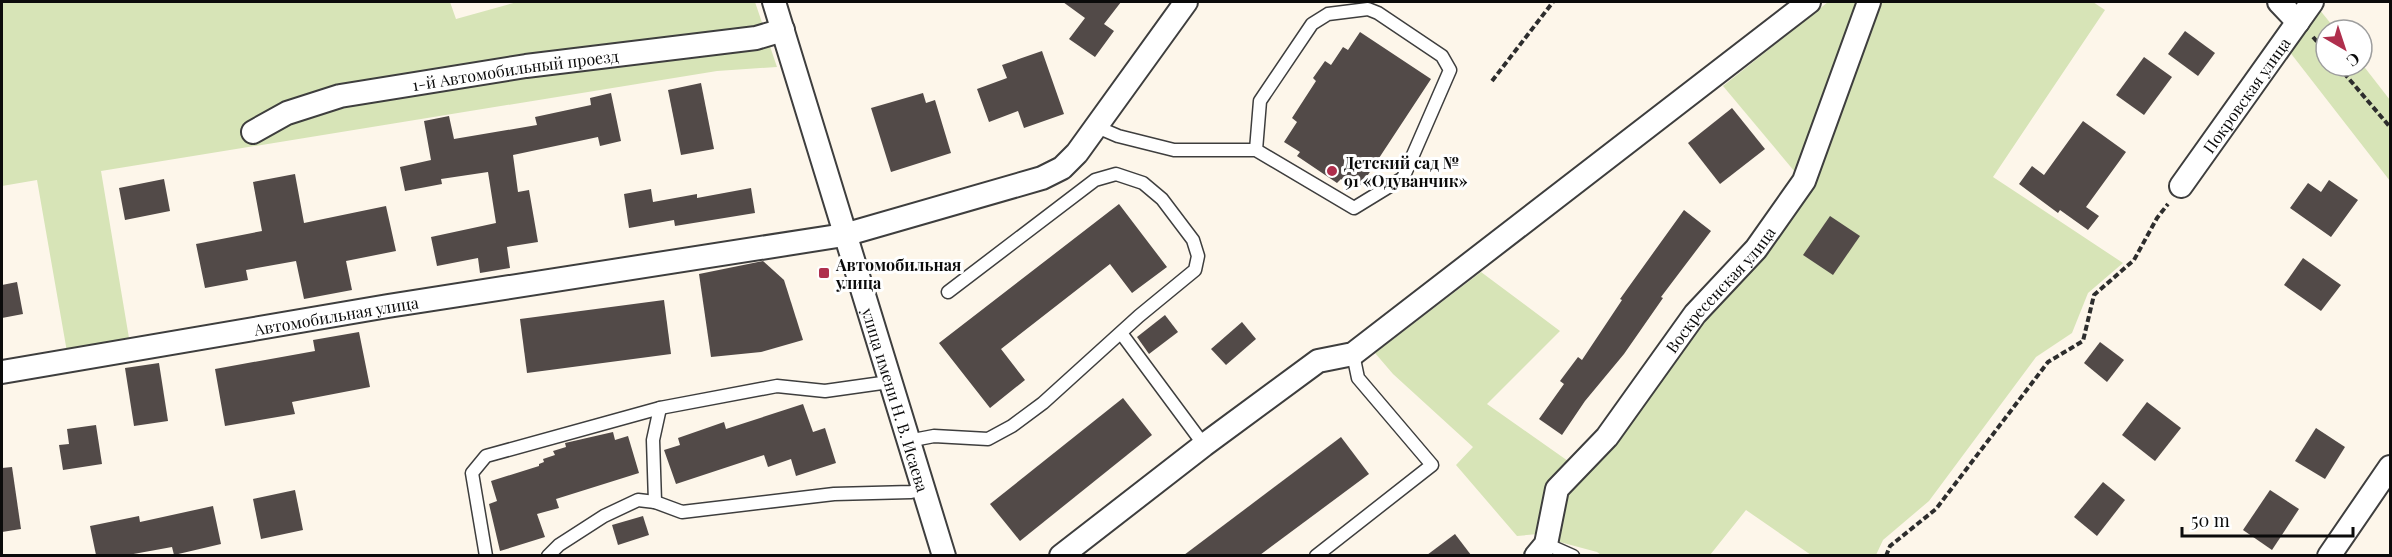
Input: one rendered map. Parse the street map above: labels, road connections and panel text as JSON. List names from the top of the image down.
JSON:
{
  "streets": {
    "street": [
      "1-й Автомобильный проезд",
      "Покровская улица",
      "Воскресенская улица",
      "Автомобильная улица",
      "улица имени Н. В. Исаева"
    ]
  },
  "crossings": [
    ["1-й Автомобильный проезд", "улица имени Н. В. Исаева"],
    ["Автомобильная улица", "улица имени Н. В. Исаева"]
  ],
  "places": {
    "other": ["Детский сад № 91 «Одуванчик»"],
    "transit": ["Автомобильная улица"]
  },
  "scale_bar": "50 m",
  "north": "bottom right"
}
